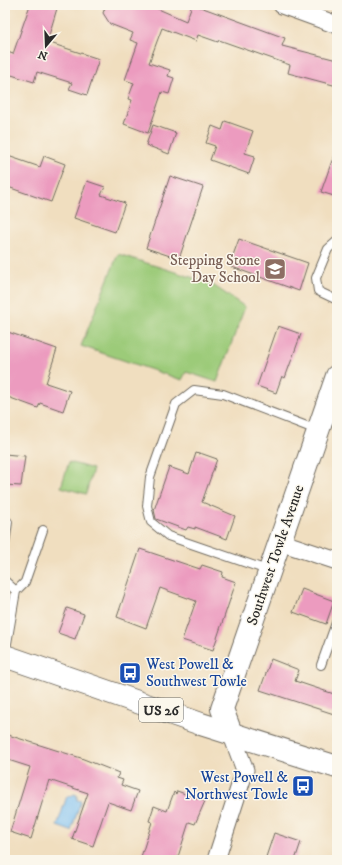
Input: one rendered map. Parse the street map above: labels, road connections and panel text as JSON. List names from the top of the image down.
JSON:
{
  "streets": {
    "street": ["Southwest Towle Avenue", "US 26"]
  },
  "crossings": [
    ["Southwest Towle Avenue", "US 26"]
  ],
  "places": {
    "school or university": ["Stepping Stone Day School"],
    "bus stop": ["West Powell & Southwest Towle", "West Powell & Northwest Towle"]
  },
  "north": "bottom"
}
